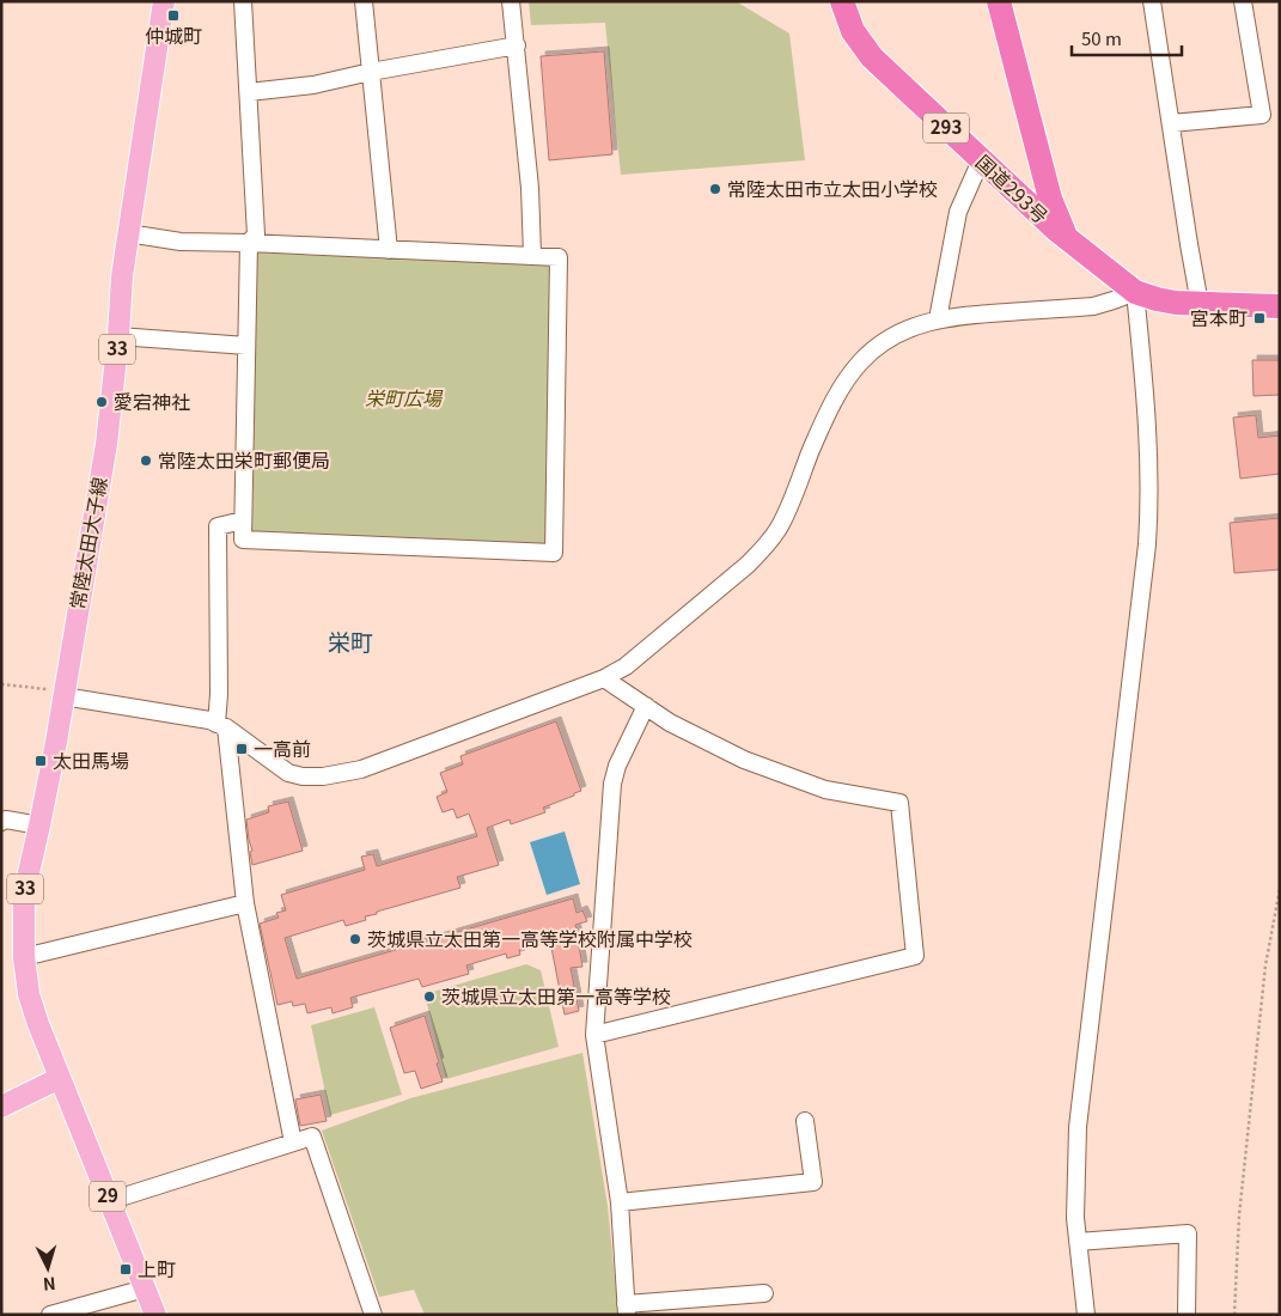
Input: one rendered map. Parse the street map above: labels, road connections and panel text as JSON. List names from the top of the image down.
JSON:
{
  "streets": {
    "highway": ["293", "国道293号"],
    "main road": ["33", "常陸太田大子線", "29"]
  },
  "crossings": [
    ["常陸太田大子線", "29"]
  ],
  "districts": ["栄町"],
  "parks": ["栄町広場"],
  "places": {
    "transit": [
      "仲城町",
      "宮本町",
      "一高前",
      "太田馬場",
      "上町"
    ],
    "other": [
      "常陸太田市立太田小学校",
      "愛宕神社",
      "常陸太田栄町郵便局",
      "茨城県立太田第一高等学校附属中学校",
      "茨城県立太田第一高等学校"
    ]
  },
  "scale_bar": "50 m",
  "north": "bottom"
}
